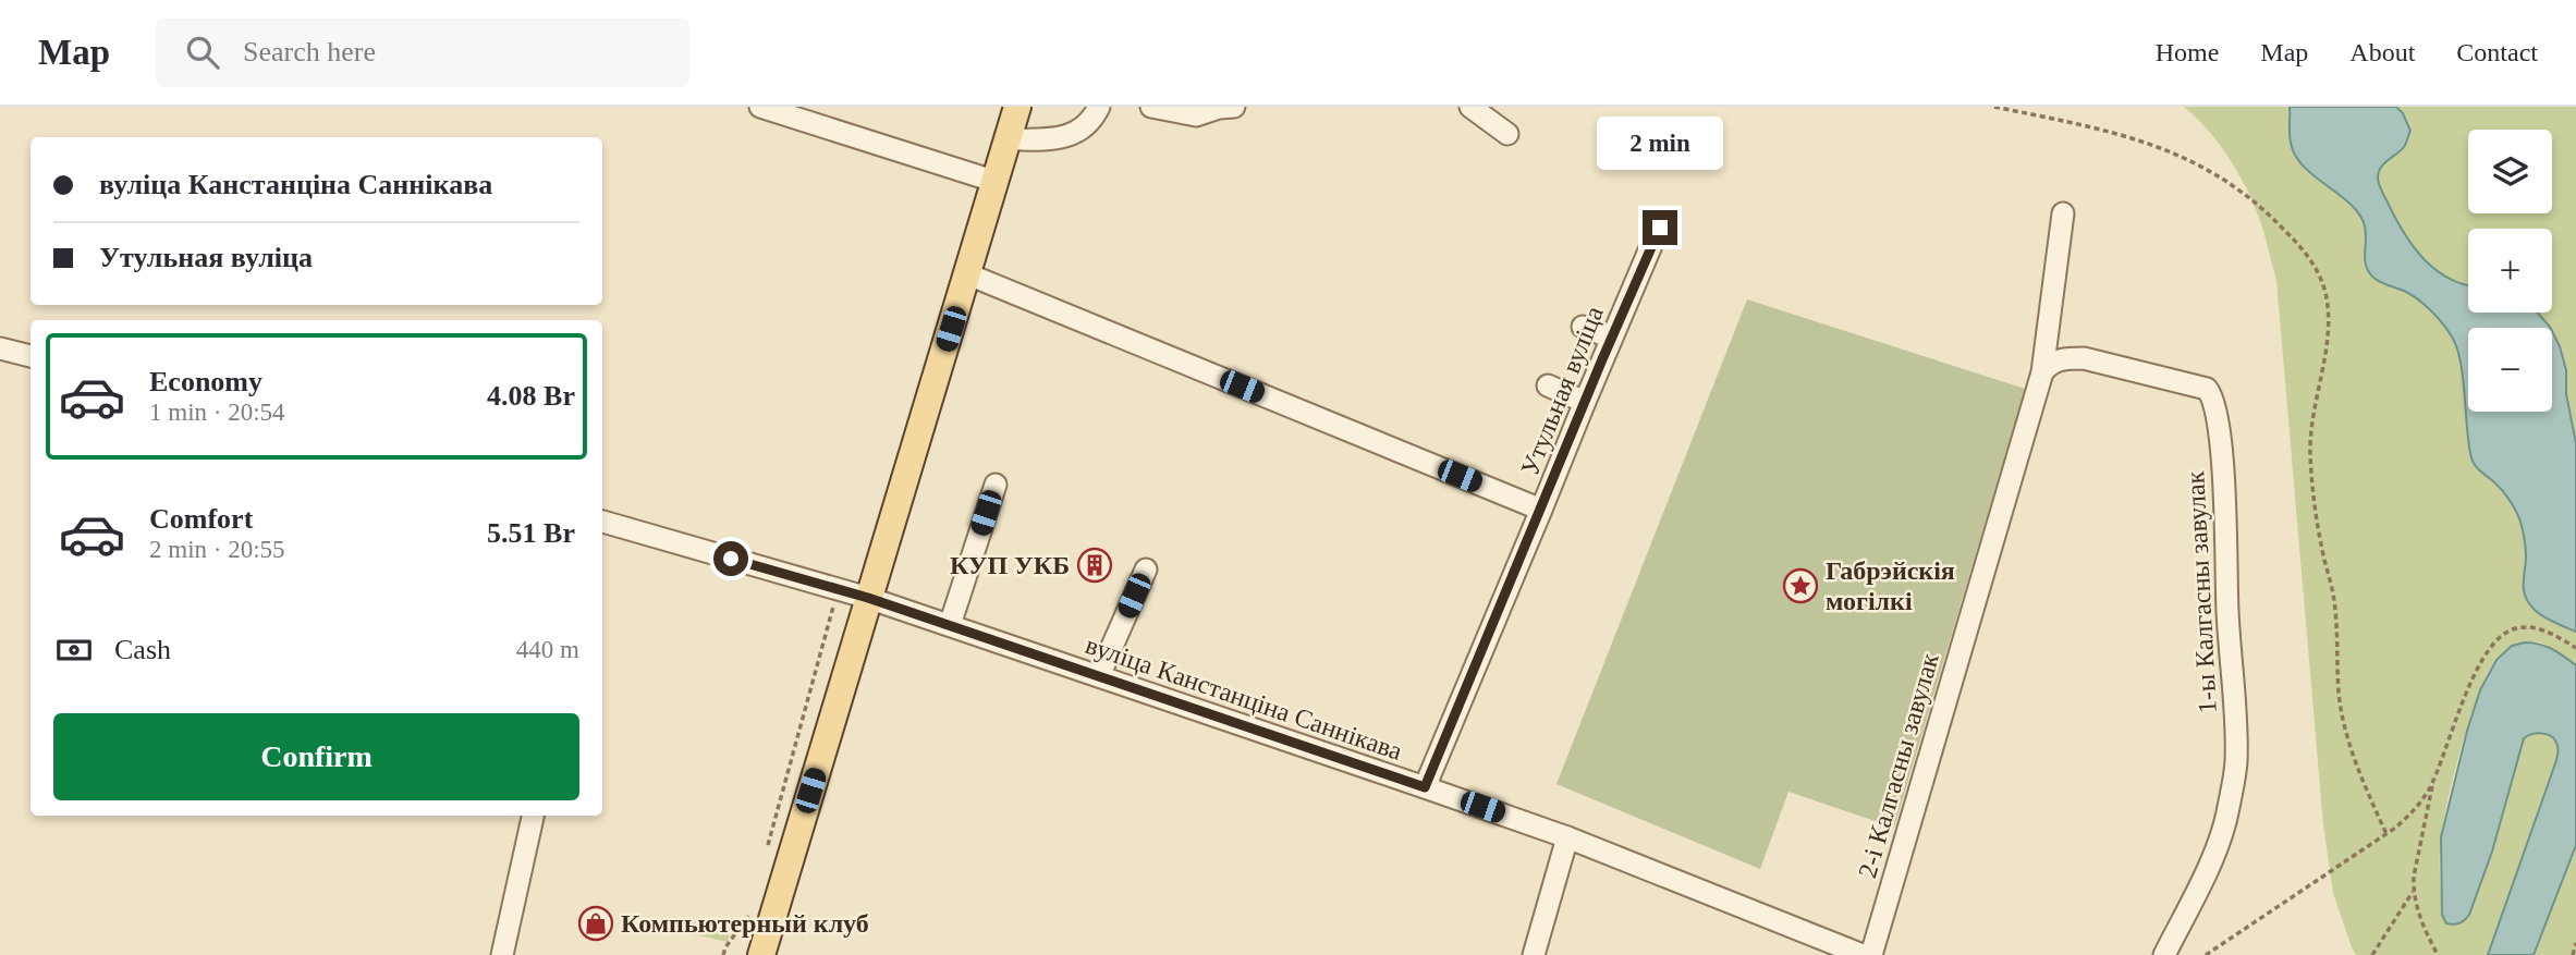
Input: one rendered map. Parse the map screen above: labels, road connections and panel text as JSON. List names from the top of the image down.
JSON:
{
  "streets": {
    "street": [
      "Утульная вуліца",
      "1-ы Калгасны завулак",
      "вуліца Канстанціна Саннікава",
      "2-і Калгасны завулак"
    ]
  },
  "crossings": [
    ["1-ы Калгасны завулак", "2-і Калгасны завулак"]
  ],
  "places": {
    "building": ["КУП УКБ"],
    "place": ["Габрэйскія могілкі"],
    "shop": ["Компьютерный клуб"]
  },
  "page": {
    "header": "Map",
    "search": "Search here",
    "nav": [
      "Home",
      "Map",
      "About",
      "Contact"
    ],
    "bubble": "2 min",
    "map_buttons": ["+", "−"],
    "banner": ["вуліца Канстанціна Саннікава", "Утульная вуліца"],
    "list": [
      {
        "name": "Economy",
        "note": "1 min · 20:54",
        "value": "4.08 Br"
      },
      {
        "name": "Comfort",
        "note": "2 min · 20:55",
        "value": "5.51 Br"
      }
    ],
    "pay": ["Cash", "440 m"],
    "buttons": "Confirm"
  }
}
